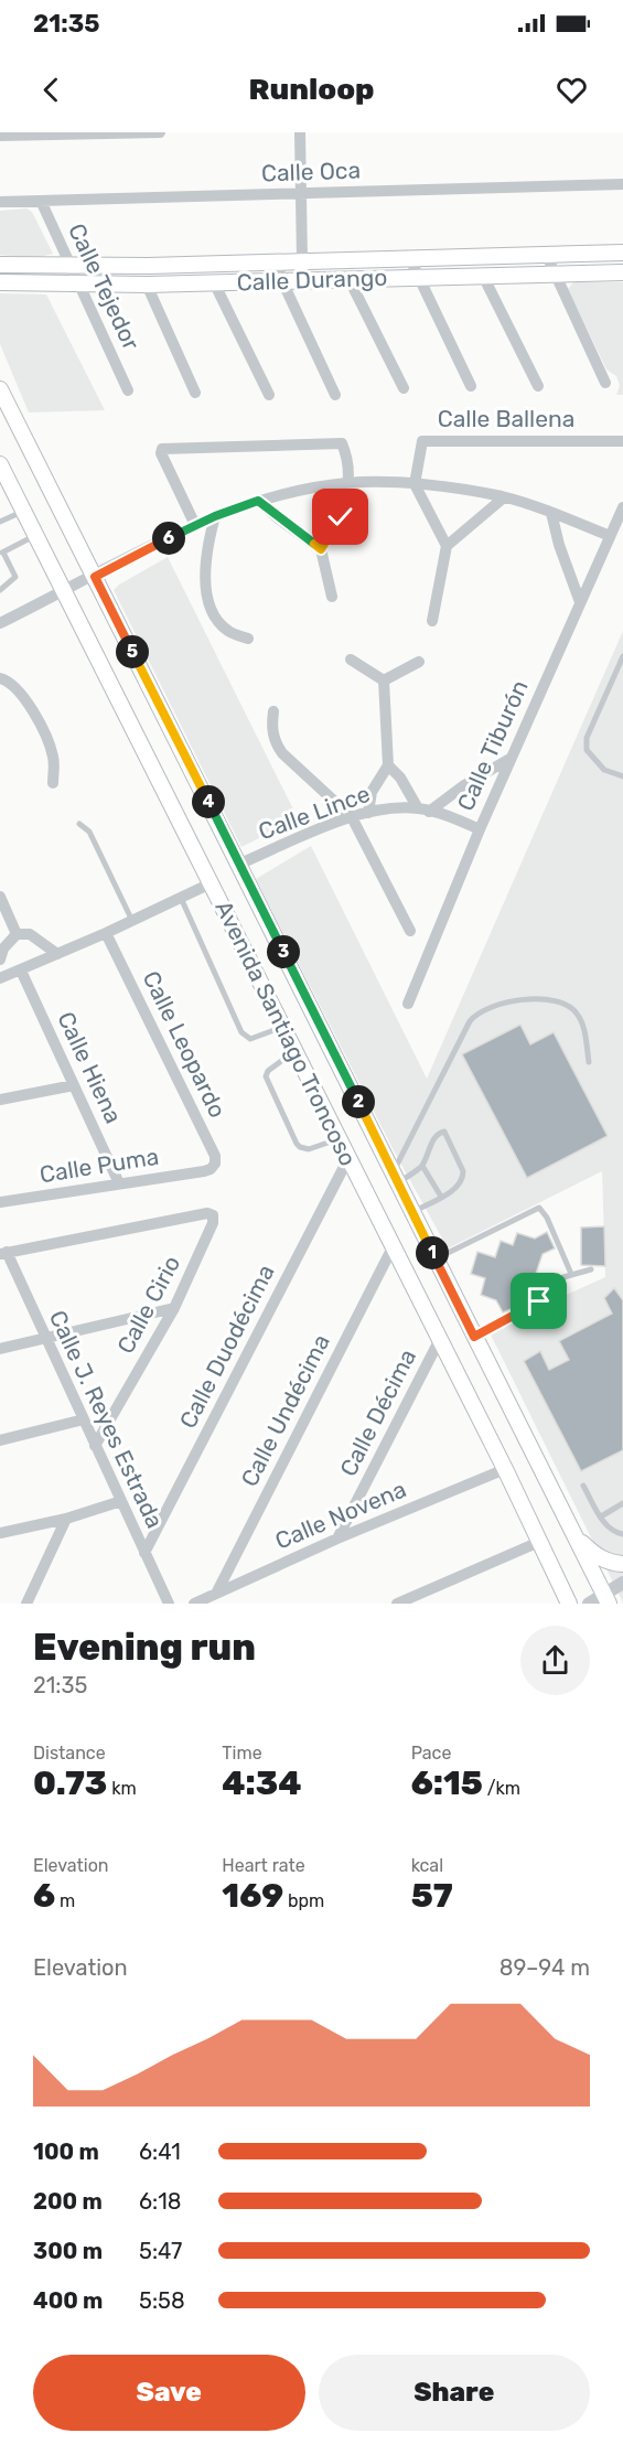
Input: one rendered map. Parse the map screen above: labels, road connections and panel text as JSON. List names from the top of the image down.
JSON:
{
  "streets": {
    "main road": ["Calle Durango", "Avenida Santiago Troncoso"],
    "street": [
      "Calle Oca",
      "Calle Tejedor",
      "Calle Ballena",
      "Calle Tiburón",
      "Calle Lince",
      "Calle Leopardo",
      "Calle Hiena",
      "Calle Puma",
      "Calle Cirio",
      "Calle Duodécima",
      "Calle Undécima",
      "Calle Décima",
      "Calle J. Reyes Estrada",
      "Calle Novena"
    ]
  },
  "crossings": [
    ["Calle Oca", "Calle Tejedor"],
    ["Calle Durango", "Calle Tejedor"],
    ["Calle Tiburón", "Calle Lince"],
    ["Calle Lince", "Avenida Santiago Troncoso"],
    ["Avenida Santiago Troncoso", "Calle Duodécima"],
    ["Avenida Santiago Troncoso", "Calle Undécima"],
    ["Avenida Santiago Troncoso", "Calle Décima"],
    ["Avenida Santiago Troncoso", "Calle Novena"],
    ["Calle Leopardo", "Calle Puma"],
    ["Calle Hiena", "Calle Puma"],
    ["Calle Cirio", "Calle J. Reyes Estrada"],
    ["Calle Duodécima", "Calle J. Reyes Estrada"],
    ["Calle Undécima", "Calle Novena"],
    ["Calle Décima", "Calle Novena"]
  ],
  "page": {
    "status": "21:35",
    "header": "Runloop",
    "pins": [
      "6",
      "5",
      "4",
      "3",
      "2",
      "1"
    ],
    "heading": ["Evening run", "21:35"],
    "stats": [
      ["Distance", "0.73 km"],
      ["Time", "4:34"],
      ["Pace", "6:15 /km"],
      ["Elevation", "6 m"],
      ["Heart rate", "169 bpm"],
      ["kcal", "57"]
    ],
    "chart": ["Elevation", "89–94 m"],
    "list": [
      {
        "name": "100 m",
        "note": "6:41"
      },
      {
        "name": "200 m",
        "note": "6:18"
      },
      {
        "name": "300 m",
        "note": "5:47"
      },
      {
        "name": "400 m",
        "note": "5:58"
      }
    ],
    "buttons": ["Save", "Share"]
  }
}
